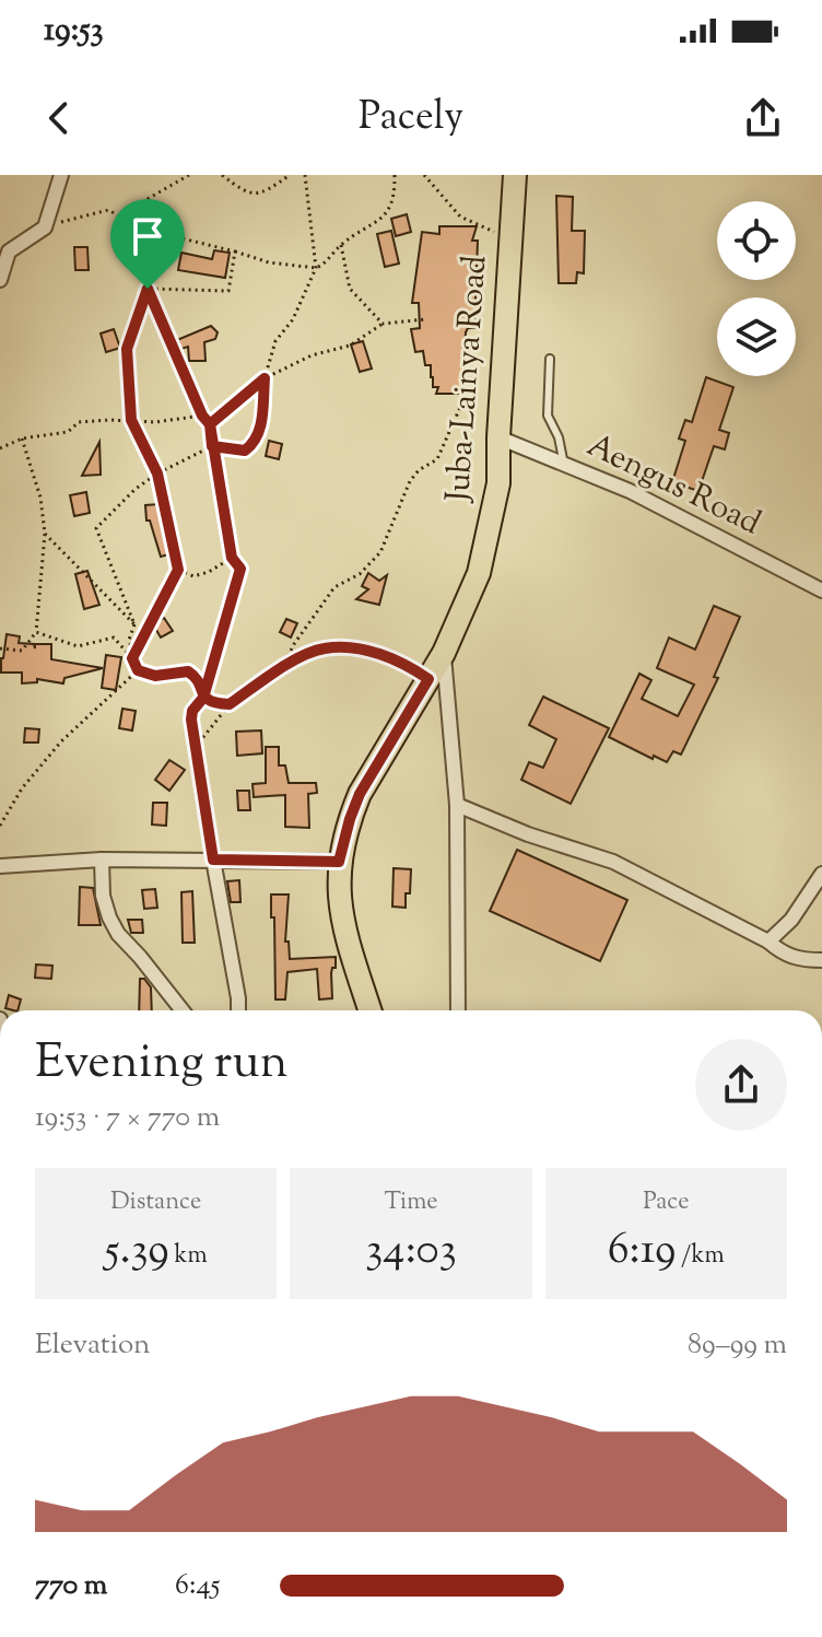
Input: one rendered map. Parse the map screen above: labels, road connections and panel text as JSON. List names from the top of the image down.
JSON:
{
  "streets": {
    "main road": ["Juba-Lainya Road"],
    "street": ["Aengus Road"]
  },
  "crossings": [
    ["Juba-Lainya Road", "Aengus Road"]
  ],
  "page": {
    "status": "19:53",
    "header": "Pacely",
    "heading": ["Evening run", "19:53 · 7 × 770 m"],
    "stats": [
      ["Distance", "5.39 km"],
      ["Time", "34:03"],
      ["Pace", "6:19 /km"]
    ],
    "chart": ["Elevation", "89–99 m"],
    "list": [
      {
        "name": "770 m",
        "note": "6:45"
      }
    ]
  }
}
